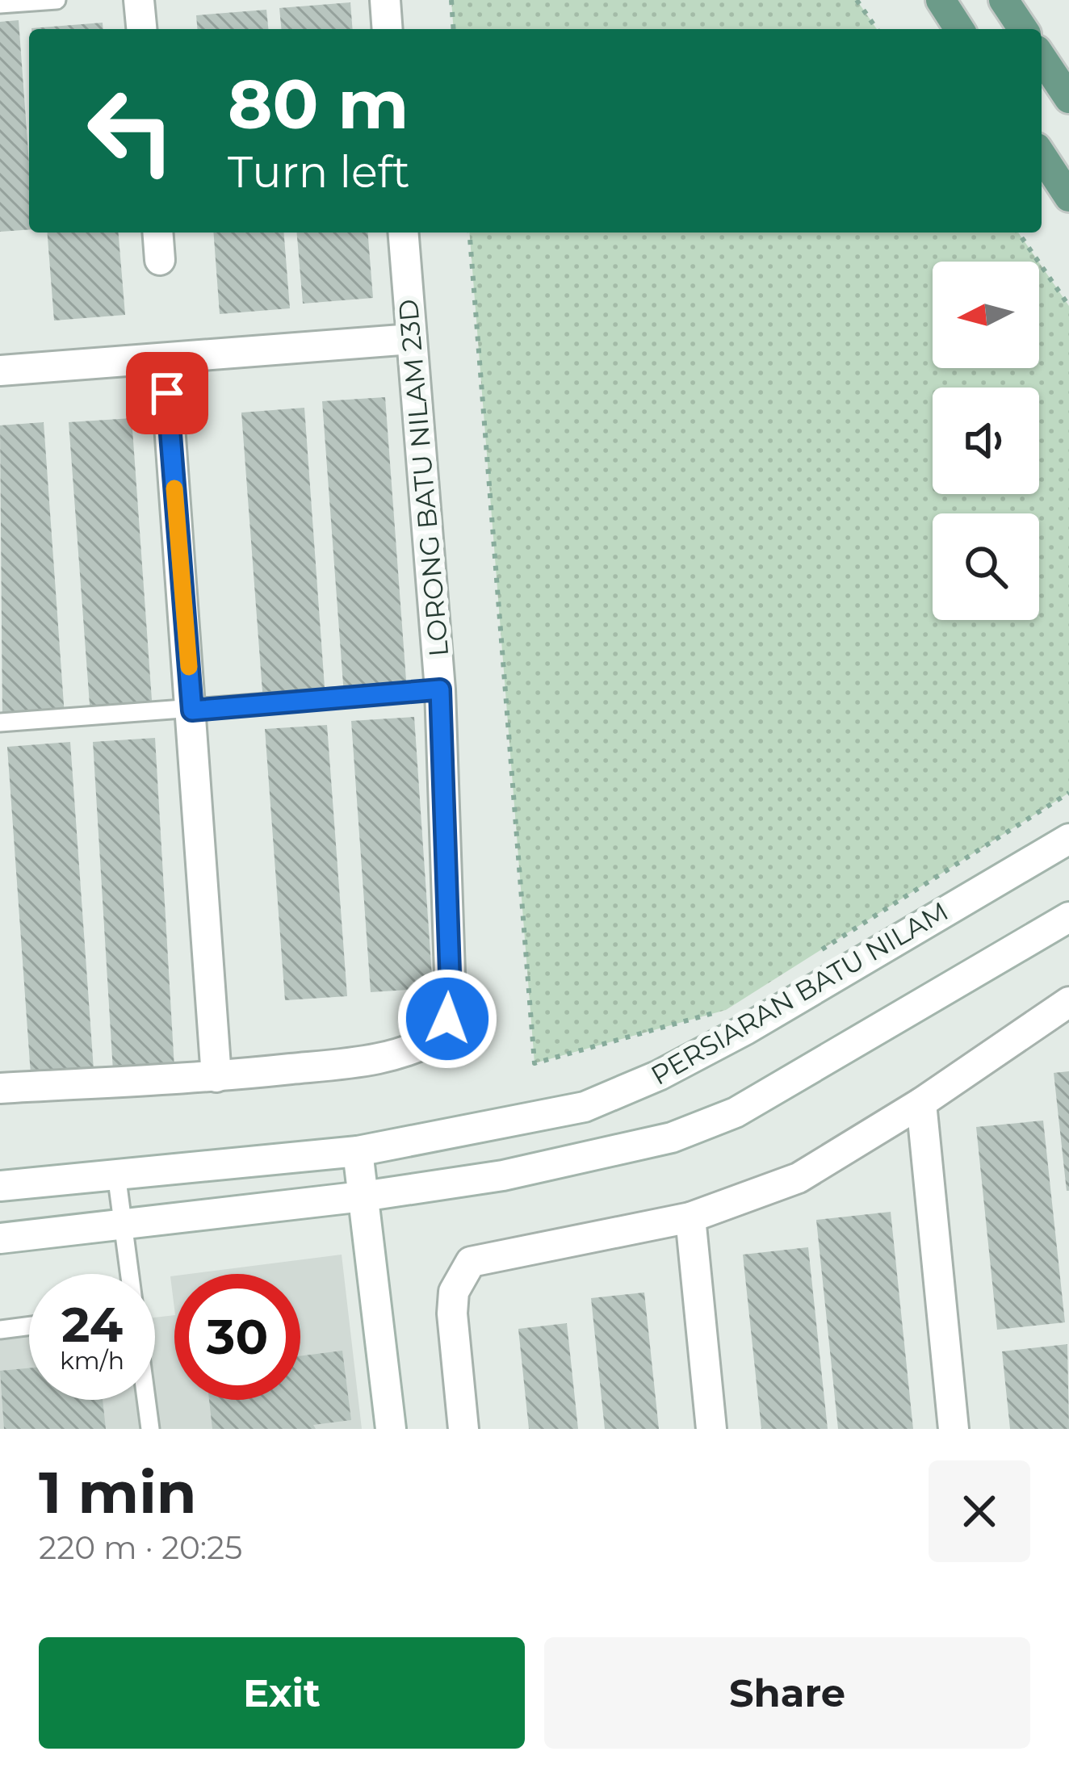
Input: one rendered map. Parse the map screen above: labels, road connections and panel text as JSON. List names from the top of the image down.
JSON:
{
  "streets": {
    "street": ["LORONG BATU NILAM 23D", "PERSIARAN BATU NILAM"]
  },
  "north": "left",
  "page": {
    "turn": ["80 m", "Turn left"],
    "speed": "24 km/h",
    "limit": "30",
    "heading": ["1 min", "220 m · 20:25"],
    "buttons": ["Exit", "Share"]
  }
}
